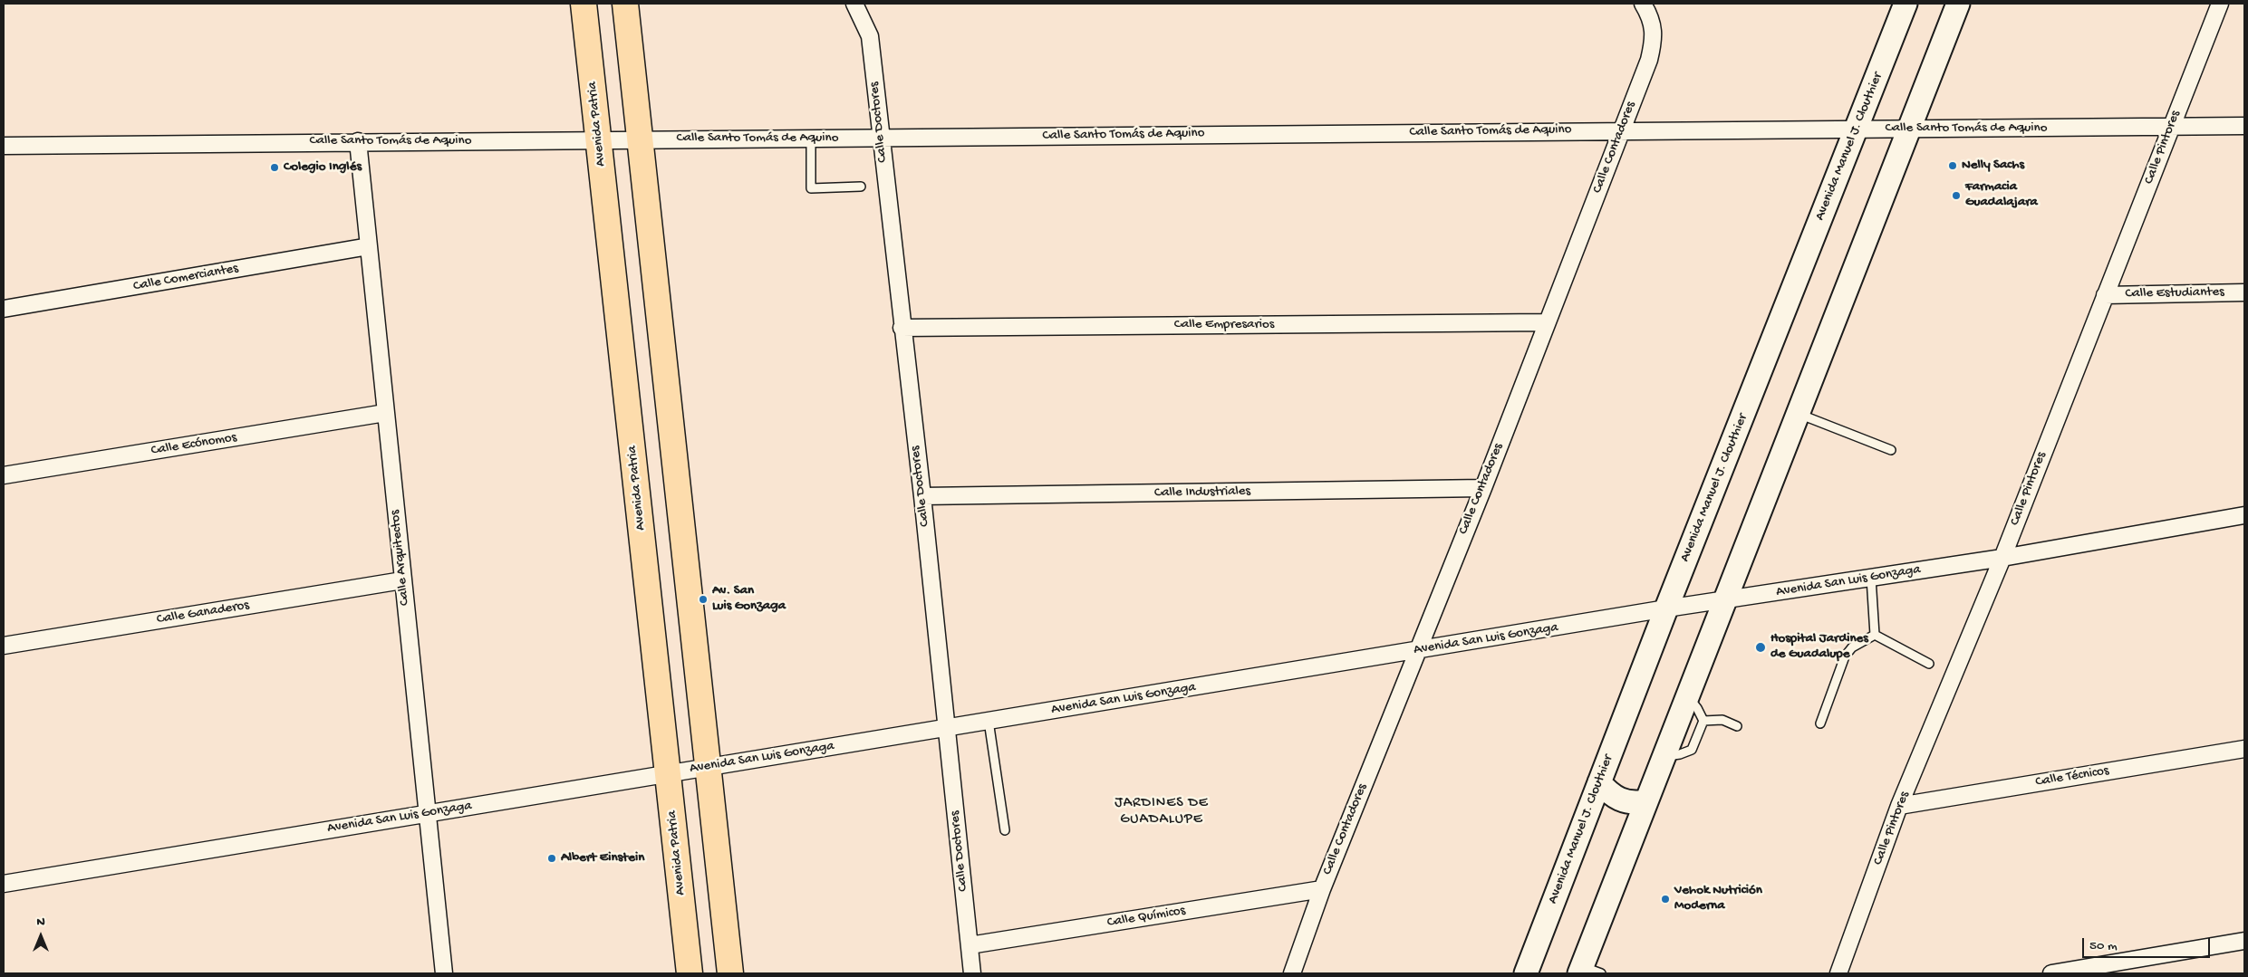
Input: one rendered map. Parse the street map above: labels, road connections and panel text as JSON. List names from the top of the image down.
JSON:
{
  "streets": {
    "main road": ["Avenida Patria", "Avenida Manuel J. Clouthier"],
    "street": [
      "Calle Doctores",
      "Calle Santo Tomás de Aquino",
      "Calle Contadores",
      "Calle Pintores",
      "Calle Comerciantes",
      "Calle Estudiantes",
      "Calle Empresarios",
      "Calle Ecónomos",
      "Calle Industriales",
      "Calle Arquitectos",
      "Avenida San Luis Gonzaga",
      "Calle Ganaderos",
      "Calle Técnicos",
      "Calle Químicos"
    ]
  },
  "crossings": [
    ["Calle Doctores", "Calle Santo Tomás de Aquino"],
    ["Calle Doctores", "Calle Empresarios"],
    ["Calle Doctores", "Calle Industriales"],
    ["Calle Doctores", "Avenida San Luis Gonzaga"],
    ["Calle Doctores", "Calle Químicos"],
    ["Avenida Patria", "Calle Santo Tomás de Aquino"],
    ["Avenida Patria", "Avenida San Luis Gonzaga"],
    ["Calle Santo Tomás de Aquino", "Avenida Manuel J. Clouthier"],
    ["Calle Santo Tomás de Aquino", "Calle Contadores"],
    ["Calle Santo Tomás de Aquino", "Calle Pintores"],
    ["Calle Santo Tomás de Aquino", "Calle Arquitectos"],
    ["Avenida Manuel J. Clouthier", "Avenida San Luis Gonzaga"],
    ["Calle Contadores", "Calle Empresarios"],
    ["Calle Contadores", "Calle Industriales"],
    ["Calle Contadores", "Avenida San Luis Gonzaga"],
    ["Calle Contadores", "Calle Químicos"],
    ["Calle Pintores", "Calle Estudiantes"],
    ["Calle Pintores", "Avenida San Luis Gonzaga"],
    ["Calle Pintores", "Calle Técnicos"],
    ["Calle Comerciantes", "Calle Arquitectos"],
    ["Calle Ecónomos", "Calle Arquitectos"],
    ["Calle Arquitectos", "Avenida San Luis Gonzaga"],
    ["Calle Arquitectos", "Calle Ganaderos"]
  ],
  "districts": ["JARDINES DE GUADALUPE"],
  "places": [
    "Nelly Sachs",
    "Colegio Inglés",
    "Farmacia Guadalajara",
    "Av. San Luis Gonzaga",
    "Hospital Jardines de Guadalupe",
    "Albert Einstein",
    "Vehok Nutrición Moderna"
  ],
  "scale_bar": "50 m",
  "north": "top"
}
